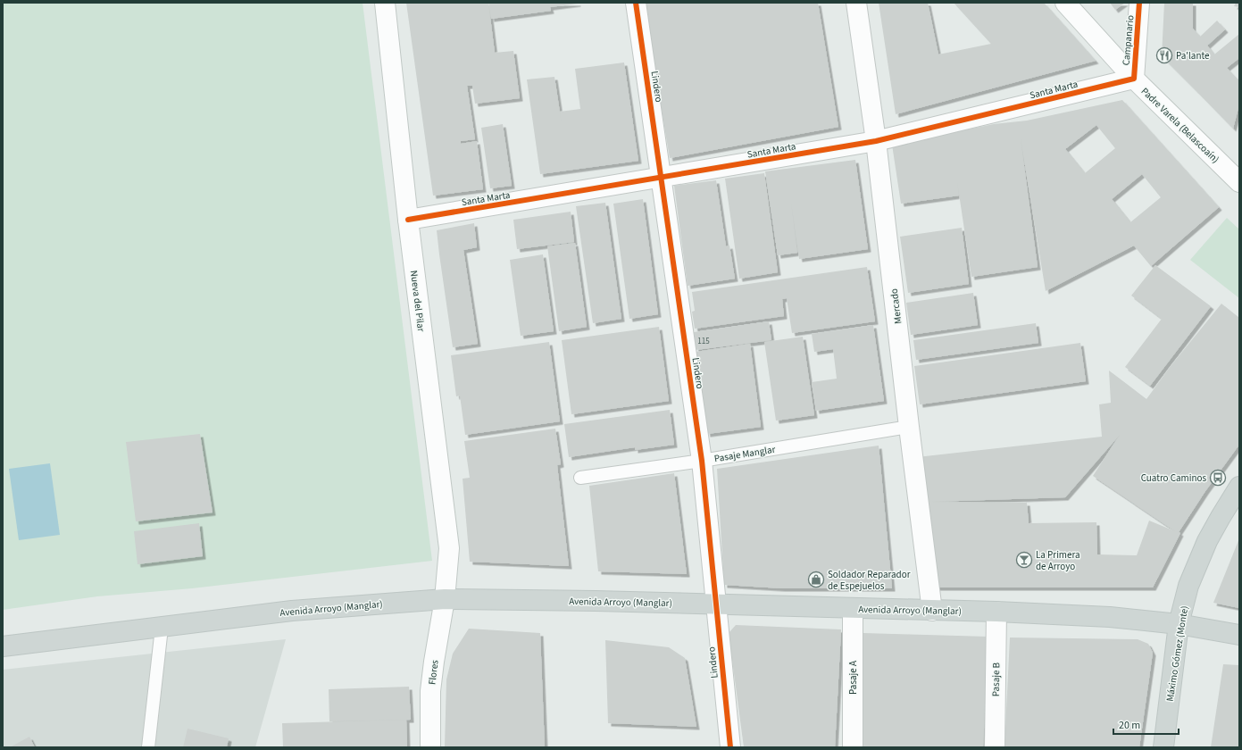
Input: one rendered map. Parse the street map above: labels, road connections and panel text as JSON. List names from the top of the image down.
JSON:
{
  "streets": {
    "main road": ["Avenida Arroyo (Manglar)", "Máximo Gómez (Monte)"],
    "street": [
      "Campanario",
      "Lindero",
      "Santa Marta",
      "Padre Varela (Belascoaín)",
      "Nueva del Pilar",
      "Mercado",
      "Flores",
      "Pasaje A",
      "Pasaje B"
    ],
    "lane": ["Pasaje Manglar"]
  },
  "crossings": [
    ["Campanario", "Santa Marta"],
    ["Campanario", "Padre Varela (Belascoaín)"],
    ["Lindero", "Santa Marta"],
    ["Lindero", "Pasaje Manglar"],
    ["Lindero", "Avenida Arroyo (Manglar)"],
    ["Santa Marta", "Padre Varela (Belascoaín)"],
    ["Santa Marta", "Nueva del Pilar"],
    ["Santa Marta", "Mercado"],
    ["Nueva del Pilar", "Avenida Arroyo (Manglar)"],
    ["Nueva del Pilar", "Flores"],
    ["Mercado", "Pasaje Manglar"],
    ["Mercado", "Avenida Arroyo (Manglar)"],
    ["Avenida Arroyo (Manglar)", "Máximo Gómez (Monte)"],
    ["Avenida Arroyo (Manglar)", "Flores"],
    ["Avenida Arroyo (Manglar)", "Pasaje A"],
    ["Avenida Arroyo (Manglar)", "Pasaje B"]
  ],
  "places": {
    "restaurant": ["Pa'lante"],
    "bus stop": ["Cuatro Caminos"],
    "bar": ["La Primera de Arroyo"],
    "shop": ["Soldador Reparador de Espejuelos"]
  },
  "house_numbers": ["115"],
  "scale_bar": "20 m"
}
